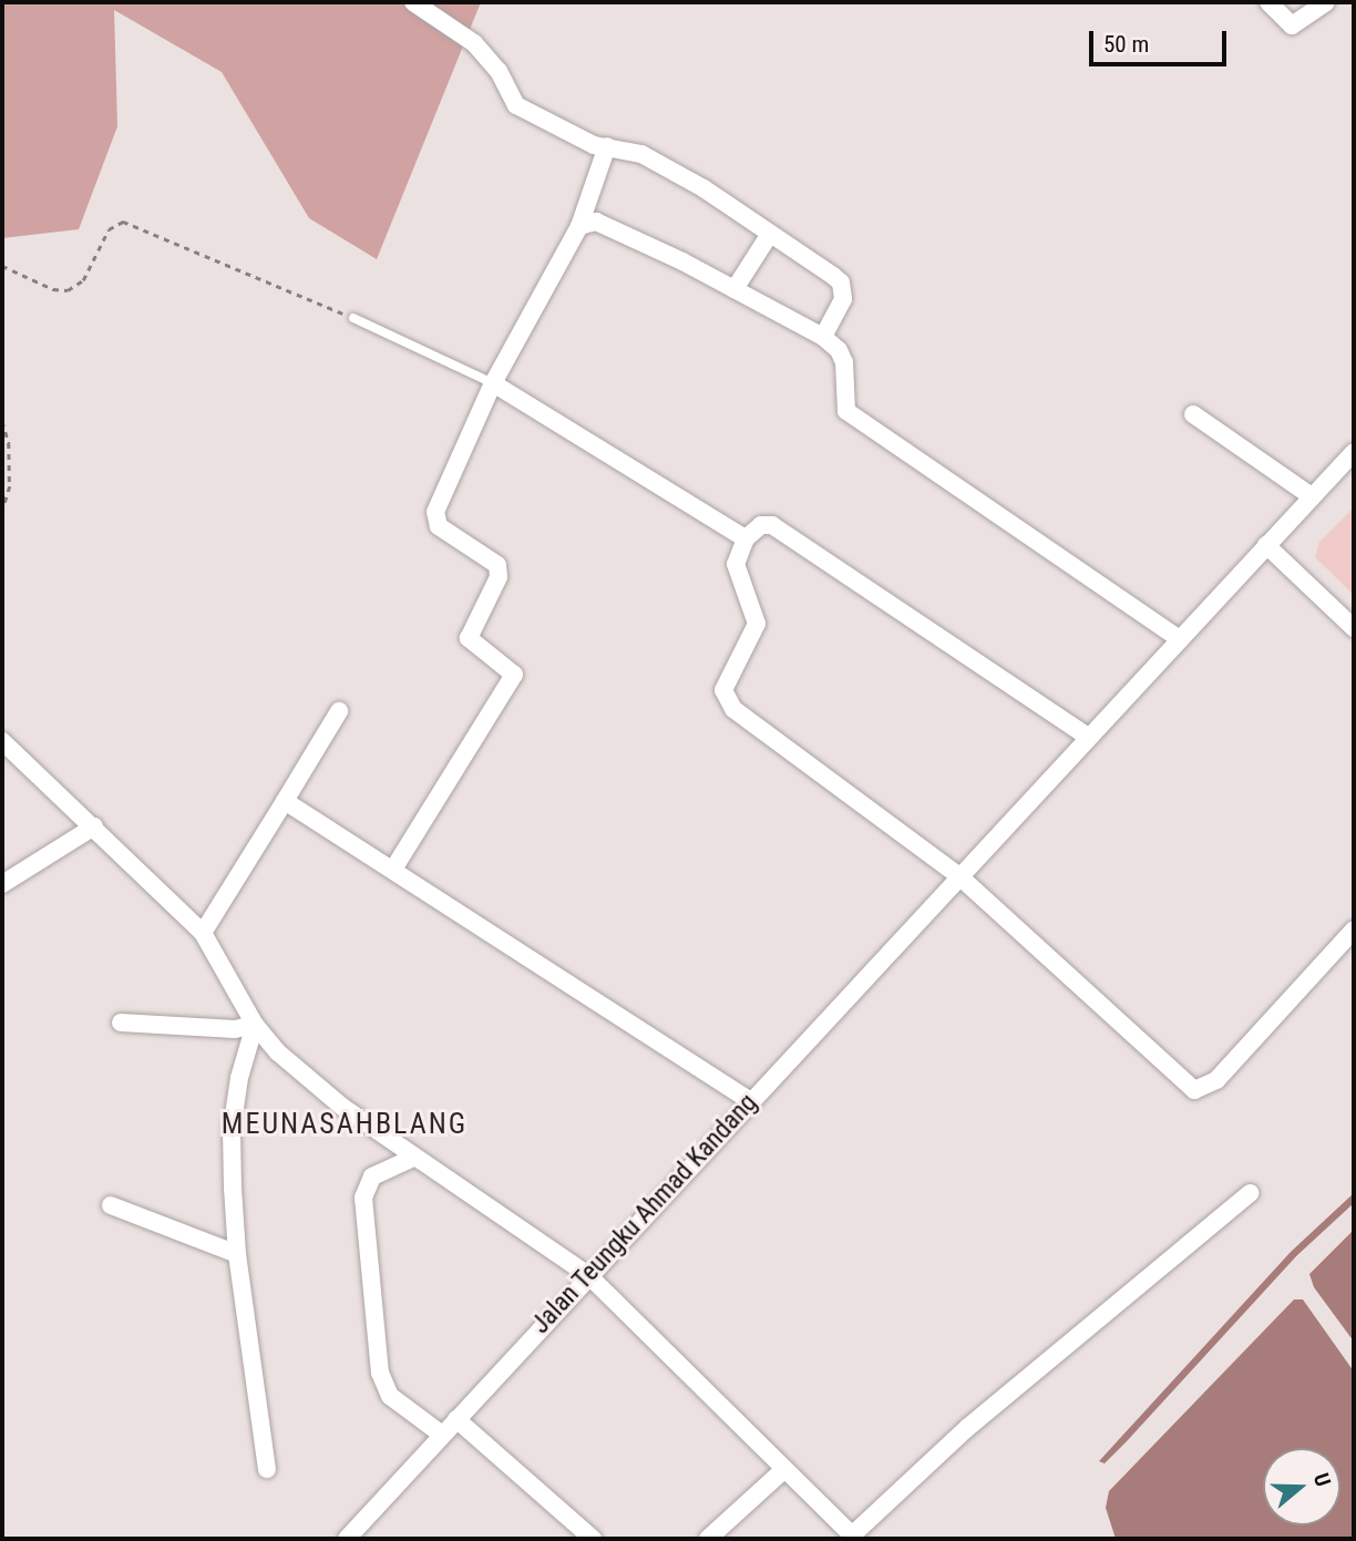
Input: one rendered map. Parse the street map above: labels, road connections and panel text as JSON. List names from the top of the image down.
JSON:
{
  "streets": {
    "street": ["Jalan Teungku Ahmad Kandang"]
  },
  "districts": ["MEUNASAHBLANG"],
  "scale_bar": "50 m",
  "north": "right"
}
